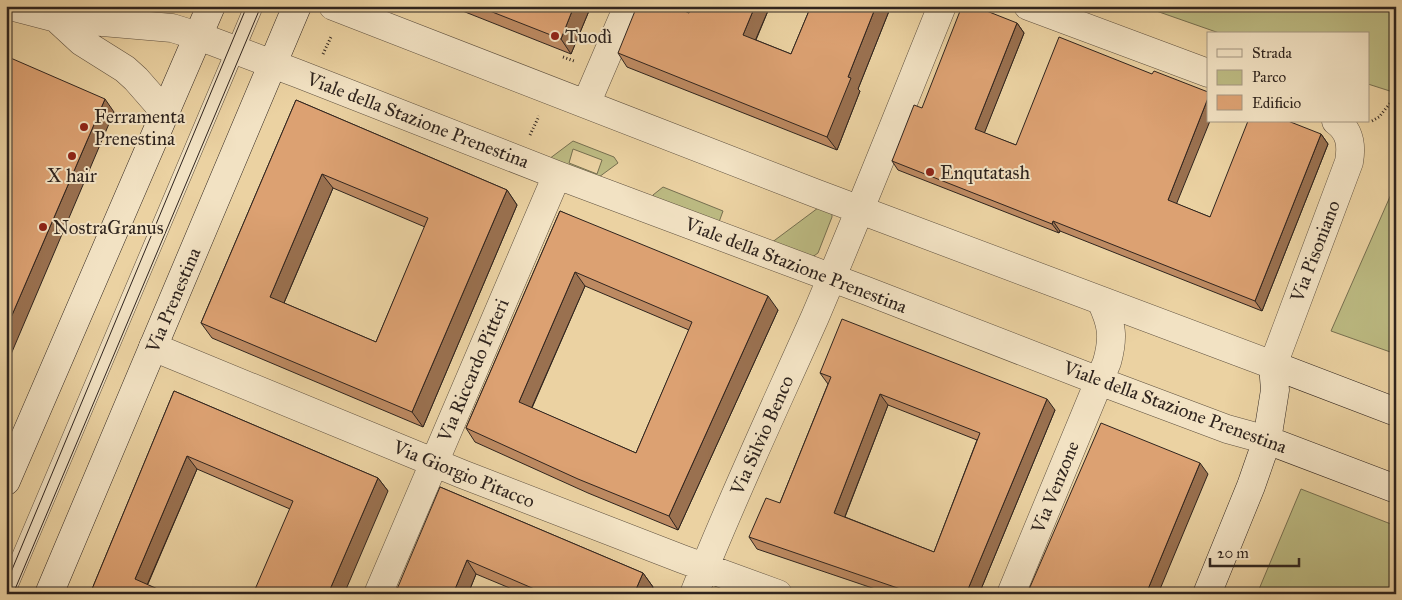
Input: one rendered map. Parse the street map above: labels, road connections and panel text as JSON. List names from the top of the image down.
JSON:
{
  "streets": {
    "street": [
      "Viale della Stazione Prenestina",
      "Via Pisoniano",
      "Via Prenestina",
      "Via Riccardo Pitteri",
      "Via Silvio Benco",
      "Via Giorgio Pitacco",
      "Via Venzone"
    ]
  },
  "crossings": [
    ["Viale della Stazione Prenestina", "Via Prenestina"],
    ["Viale della Stazione Prenestina", "Via Riccardo Pitteri"],
    ["Viale della Stazione Prenestina", "Via Silvio Benco"],
    ["Viale della Stazione Prenestina", "Via Venzone"],
    ["Via Prenestina", "Via Giorgio Pitacco"],
    ["Via Riccardo Pitteri", "Via Giorgio Pitacco"],
    ["Via Silvio Benco", "Via Giorgio Pitacco"]
  ],
  "places": [
    "Tuodì",
    "Ferramenta Prenestina",
    "X hair",
    "Enqutatash",
    "NostraGranus"
  ],
  "legend": ["Strada", "Parco", "Edificio"],
  "scale_bar": "20 m"
}
